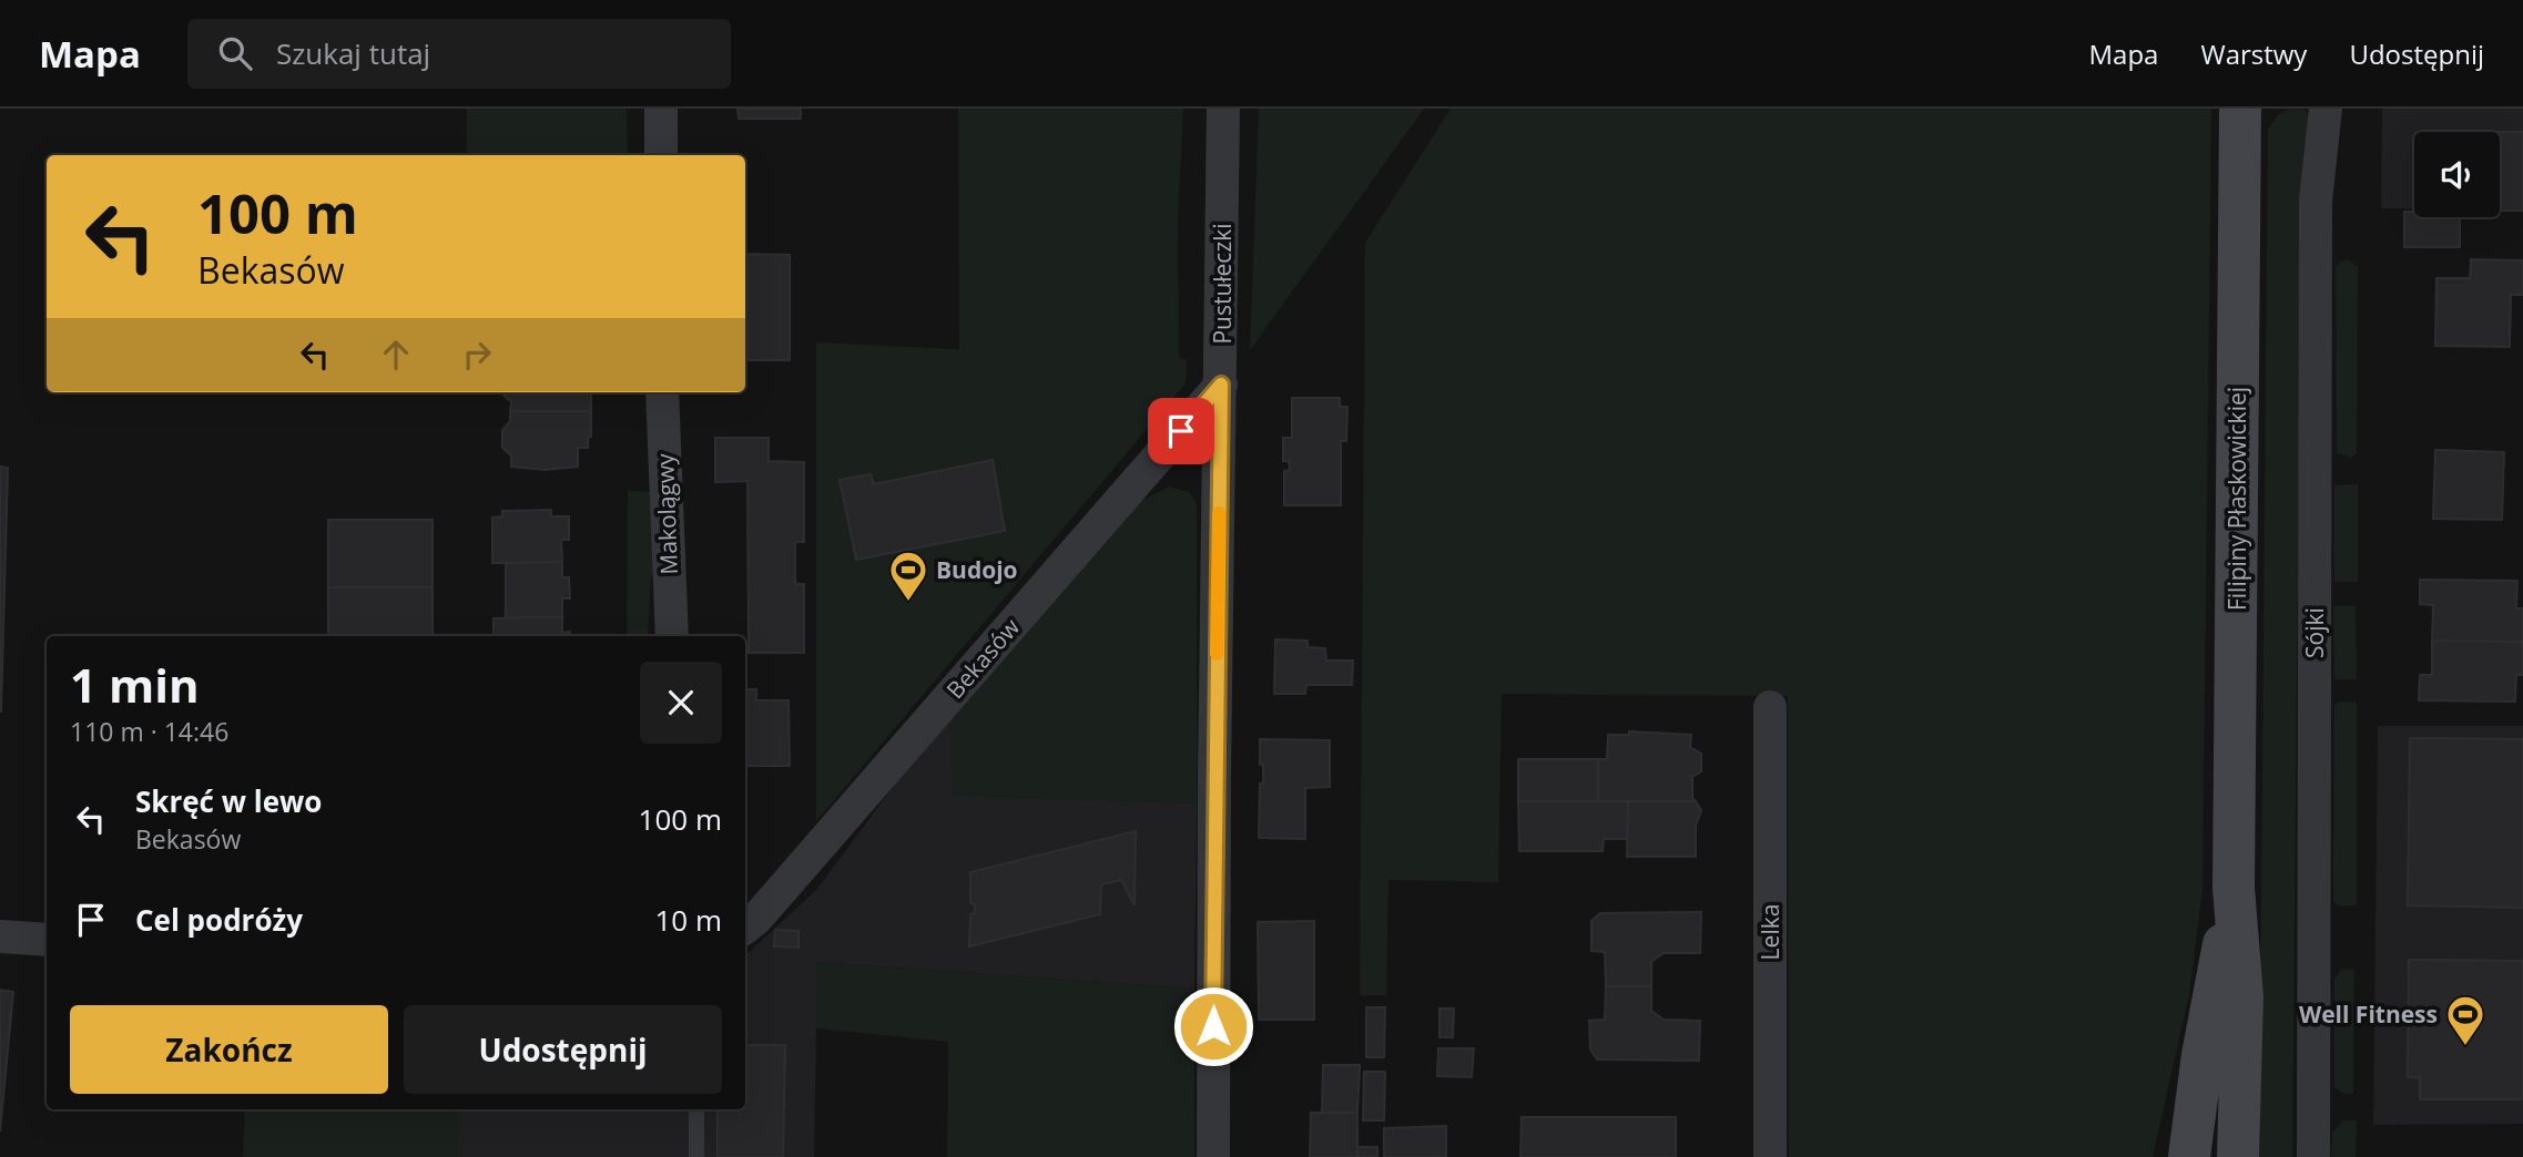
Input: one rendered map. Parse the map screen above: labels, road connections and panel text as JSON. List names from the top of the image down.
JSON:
{
  "streets": {
    "main road": ["Filipiny Płaskowickiej"],
    "street": [
      "Pustułeczki",
      "Makolągwy",
      "Sójki",
      "Bekasów",
      "Lelka"
    ]
  },
  "crossings": [
    ["Pustułeczki", "Bekasów"]
  ],
  "places": {
    "sports": ["Budojo", "Well Fitness"]
  },
  "page": {
    "header": "Mapa",
    "search": "Szukaj tutaj",
    "nav": ["Mapa", "Warstwy", "Udostępnij"],
    "turn": ["100 m", "Bekasów"],
    "heading": ["1 min", "110 m · 14:46"],
    "list": [
      {
        "name": "Skręć w lewo",
        "note": "Bekasów",
        "value": "100 m"
      },
      {
        "name": "Cel podróży",
        "value": "10 m"
      }
    ],
    "buttons": ["Zakończ", "Udostępnij"]
  }
}
